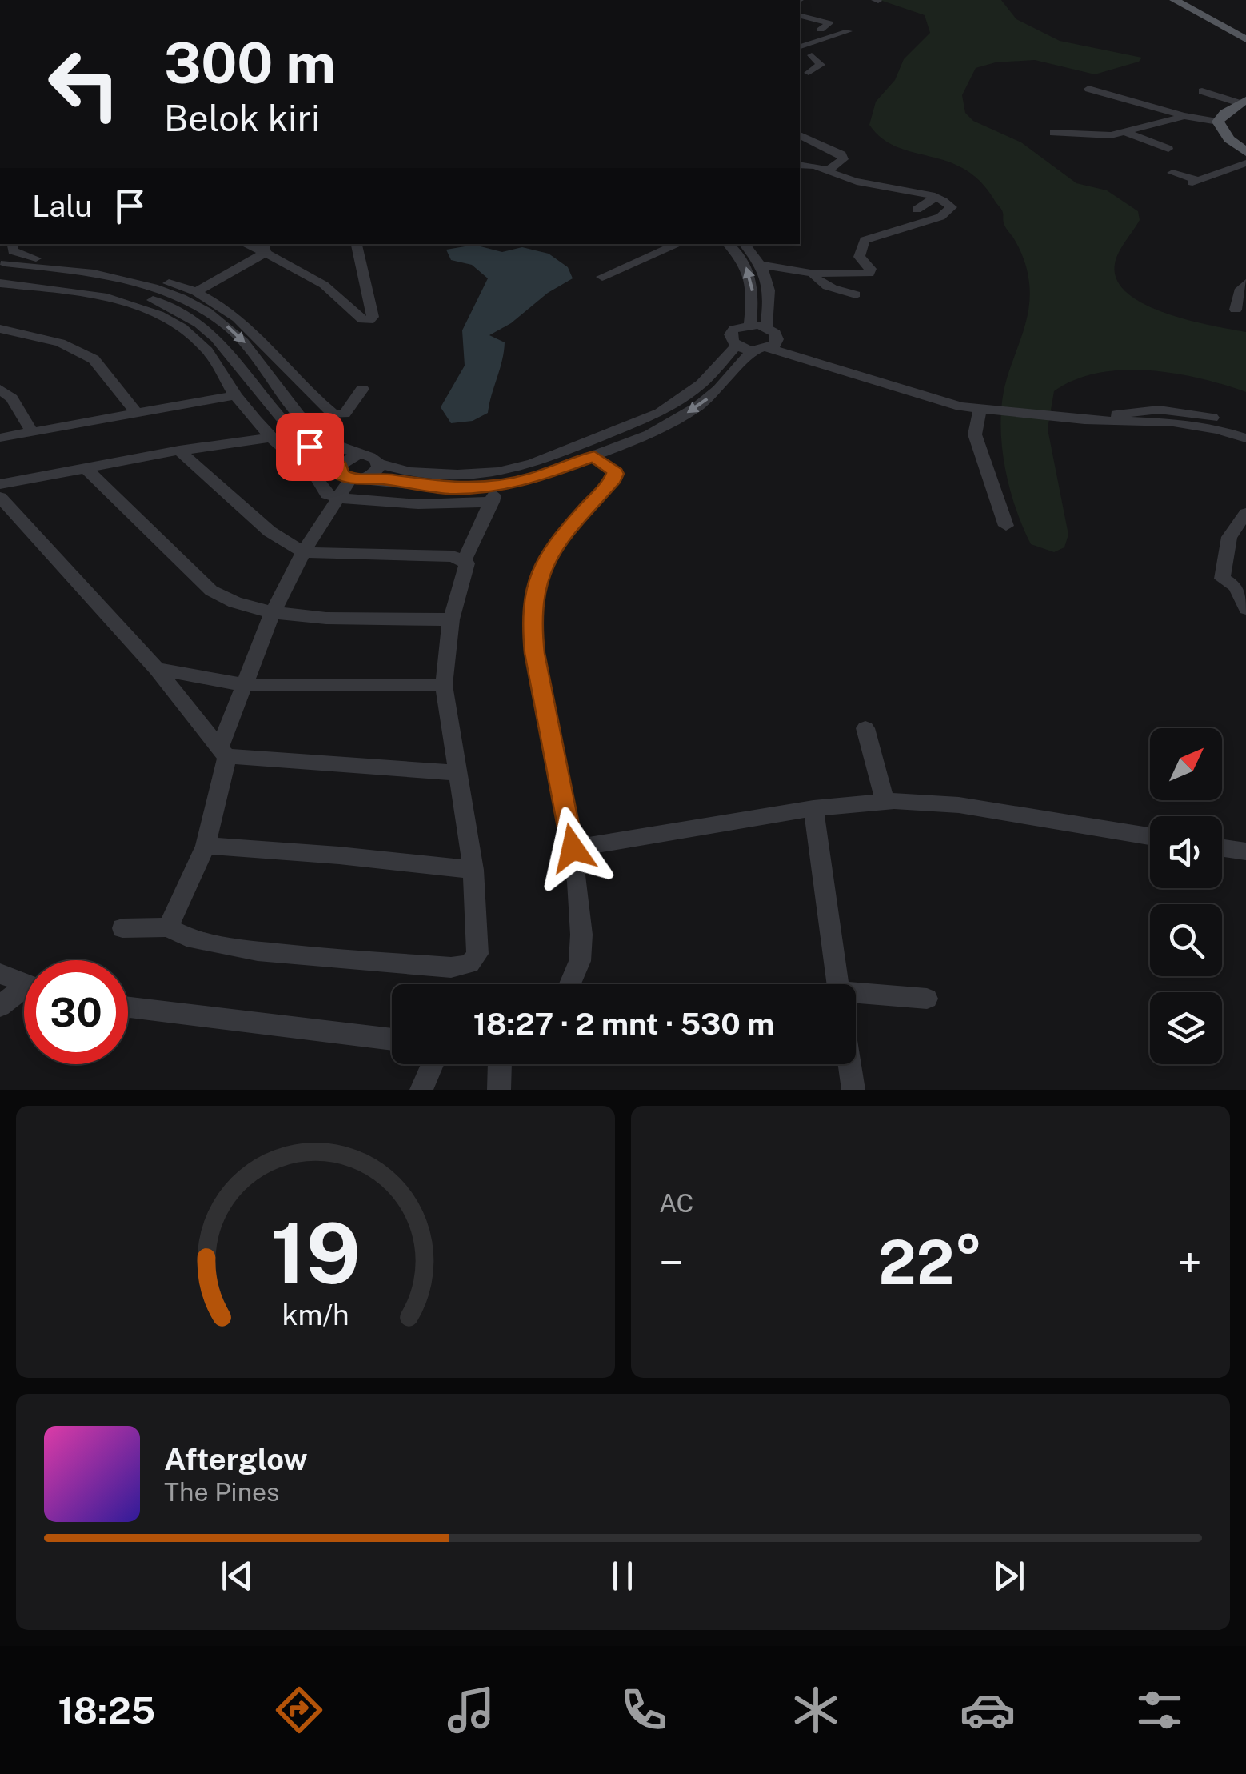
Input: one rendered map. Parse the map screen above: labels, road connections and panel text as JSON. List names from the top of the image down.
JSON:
{
  "north": "top right",
  "page": {
    "turn": ["300 m", "Belok kiri"],
    "then": "Lalu",
    "limit": "30",
    "trip": "18:27 · 2 mnt · 530 m",
    "tile": "AC",
    "heat": ["−", "22°", "+"],
    "song": ["Afterglow", "The Pines"],
    "tabs": "18:25",
    "gauge": ["19", "km/h"]
  }
}
